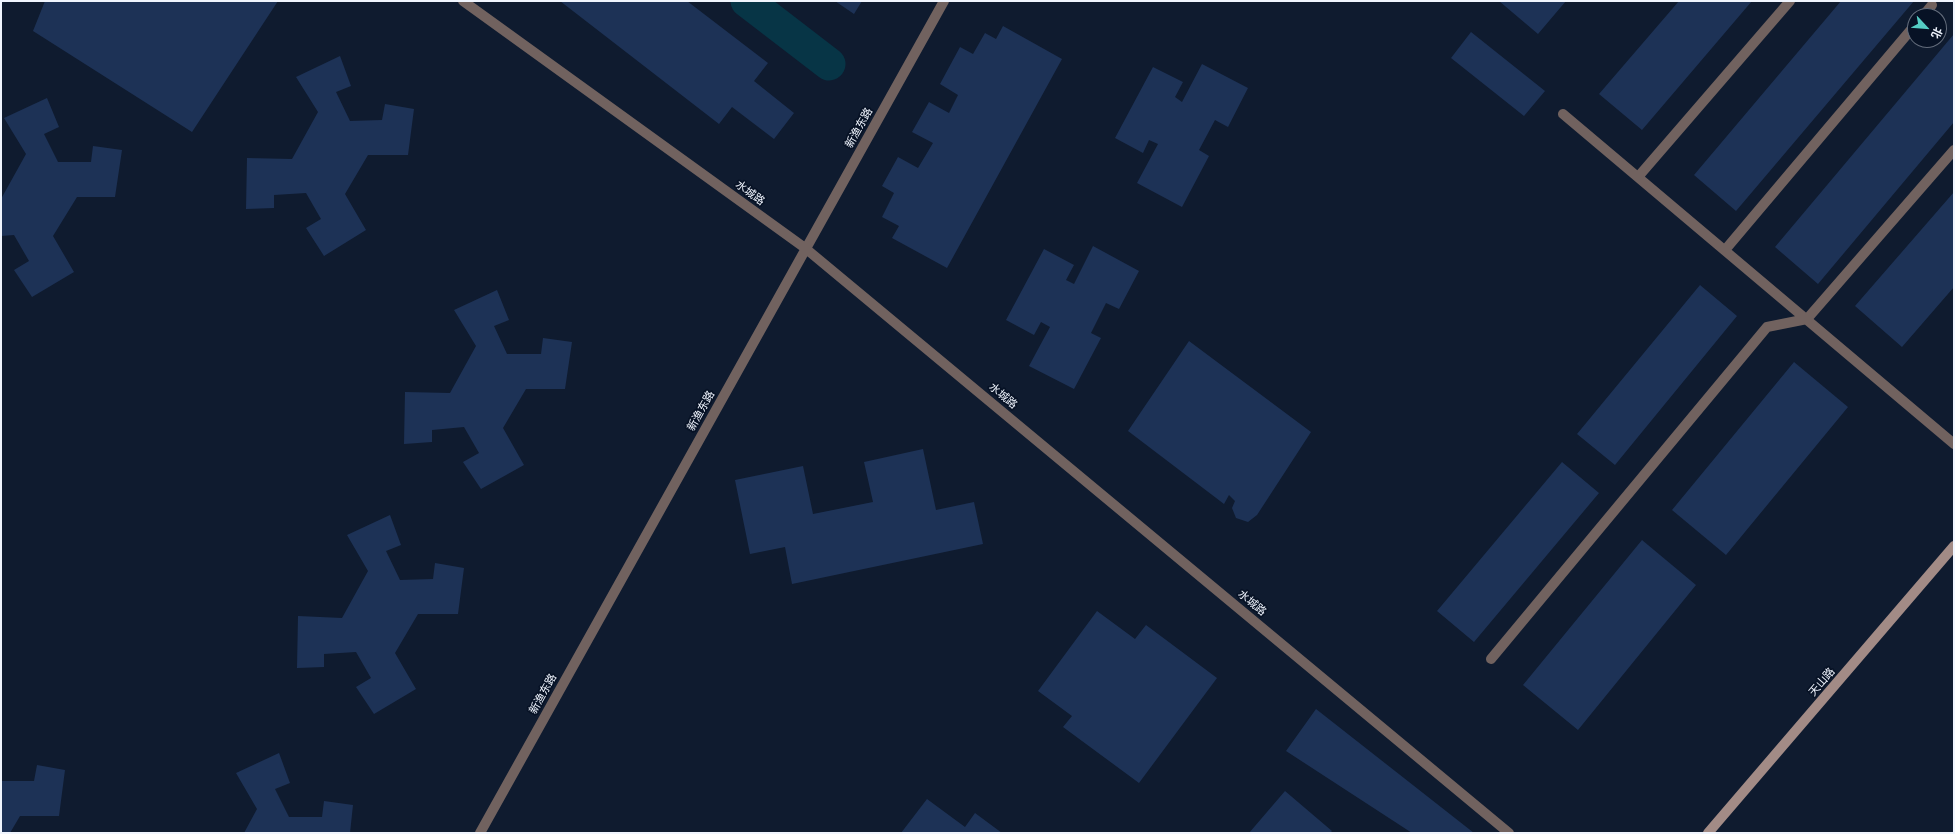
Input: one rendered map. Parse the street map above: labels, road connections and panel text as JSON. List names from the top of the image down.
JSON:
{
  "streets": {
    "main road": ["天山路"],
    "street": ["新渔东路", "水城路"]
  },
  "crossings": [
    ["新渔东路", "水城路"]
  ],
  "north": "bottom right"
}
